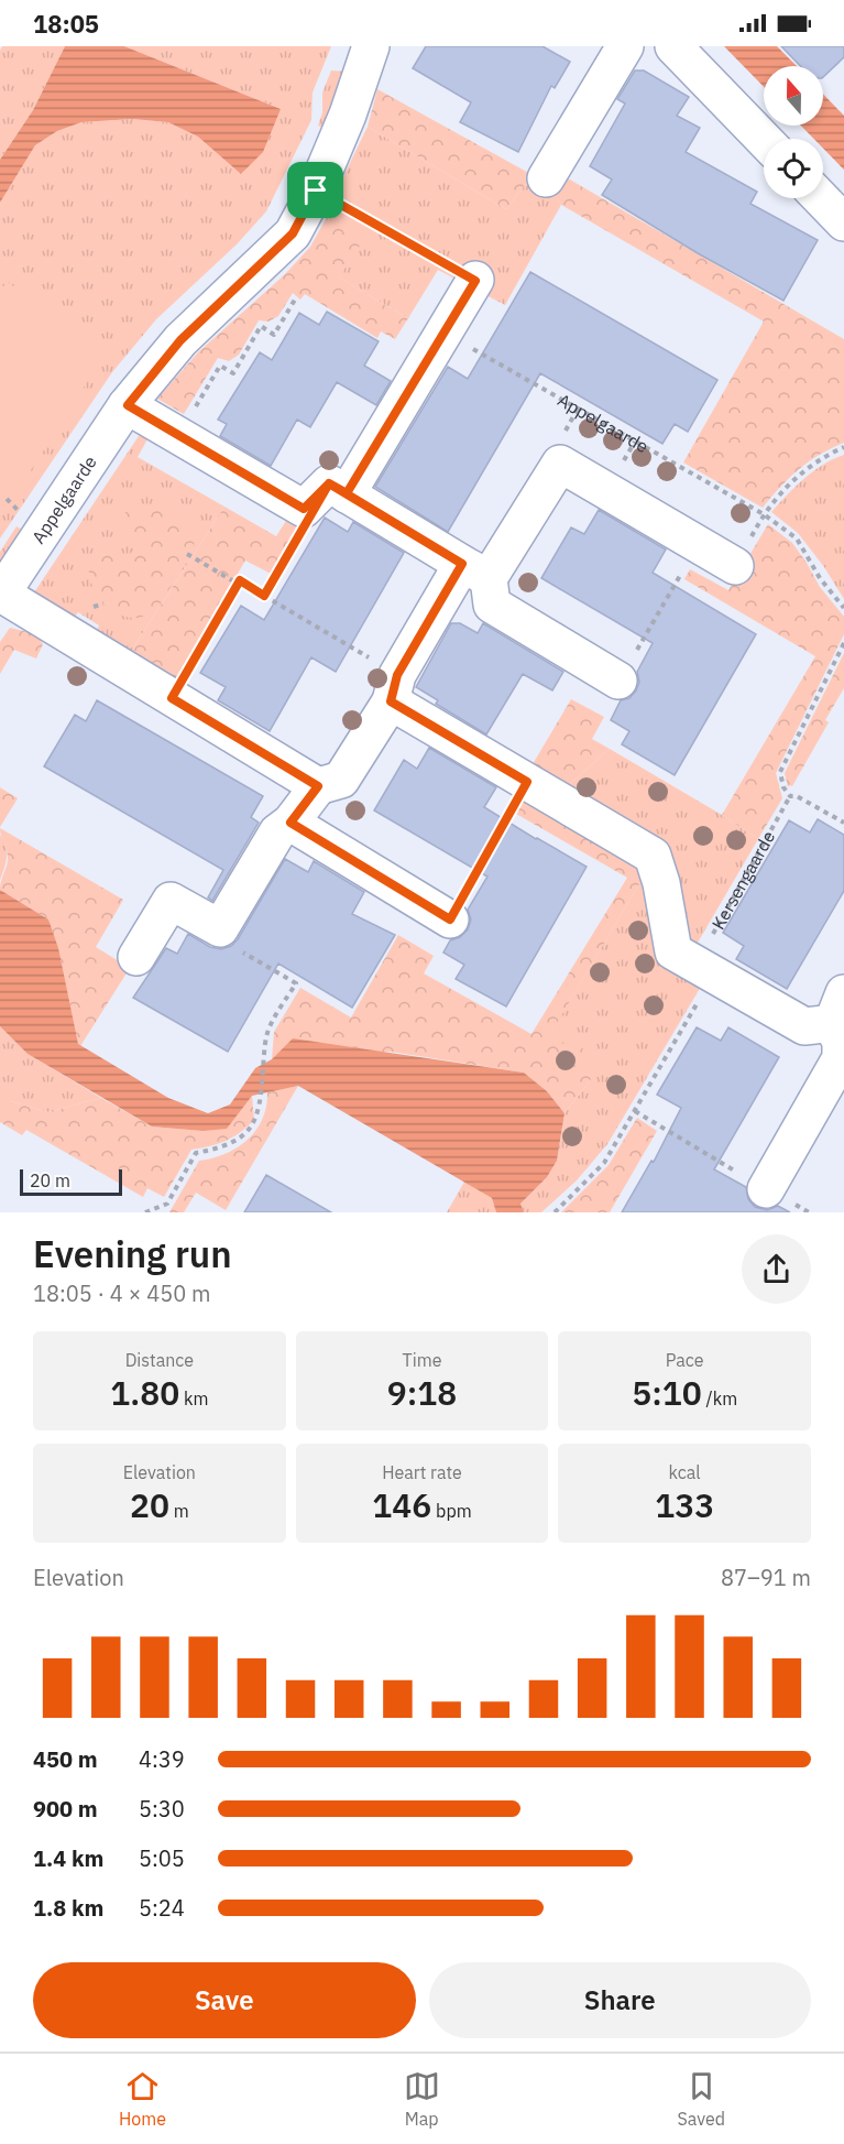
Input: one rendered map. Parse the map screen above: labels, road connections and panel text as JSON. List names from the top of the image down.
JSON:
{
  "streets": {
    "street": ["Appelgaarde"],
    "path": ["Kersengaarde"]
  },
  "scale_bar": "20 m",
  "north": "top",
  "page": {
    "status": "18:05",
    "scale": "20 m",
    "heading": ["Evening run", "18:05 · 4 × 450 m"],
    "stats": [
      ["Distance", "1.80 km"],
      ["Time", "9:18"],
      ["Pace", "5:10 /km"],
      ["Elevation", "20 m"],
      ["Heart rate", "146 bpm"],
      ["kcal", "133"]
    ],
    "chart": ["Elevation", "87–91 m"],
    "list": [
      {
        "name": "450 m",
        "note": "4:39"
      },
      {
        "name": "900 m",
        "note": "5:30"
      },
      {
        "name": "1.4 km",
        "note": "5:05"
      },
      {
        "name": "1.8 km",
        "note": "5:24"
      }
    ],
    "buttons": ["Save", "Share"],
    "tabs": ["Home", "Map", "Saved"]
  }
}
